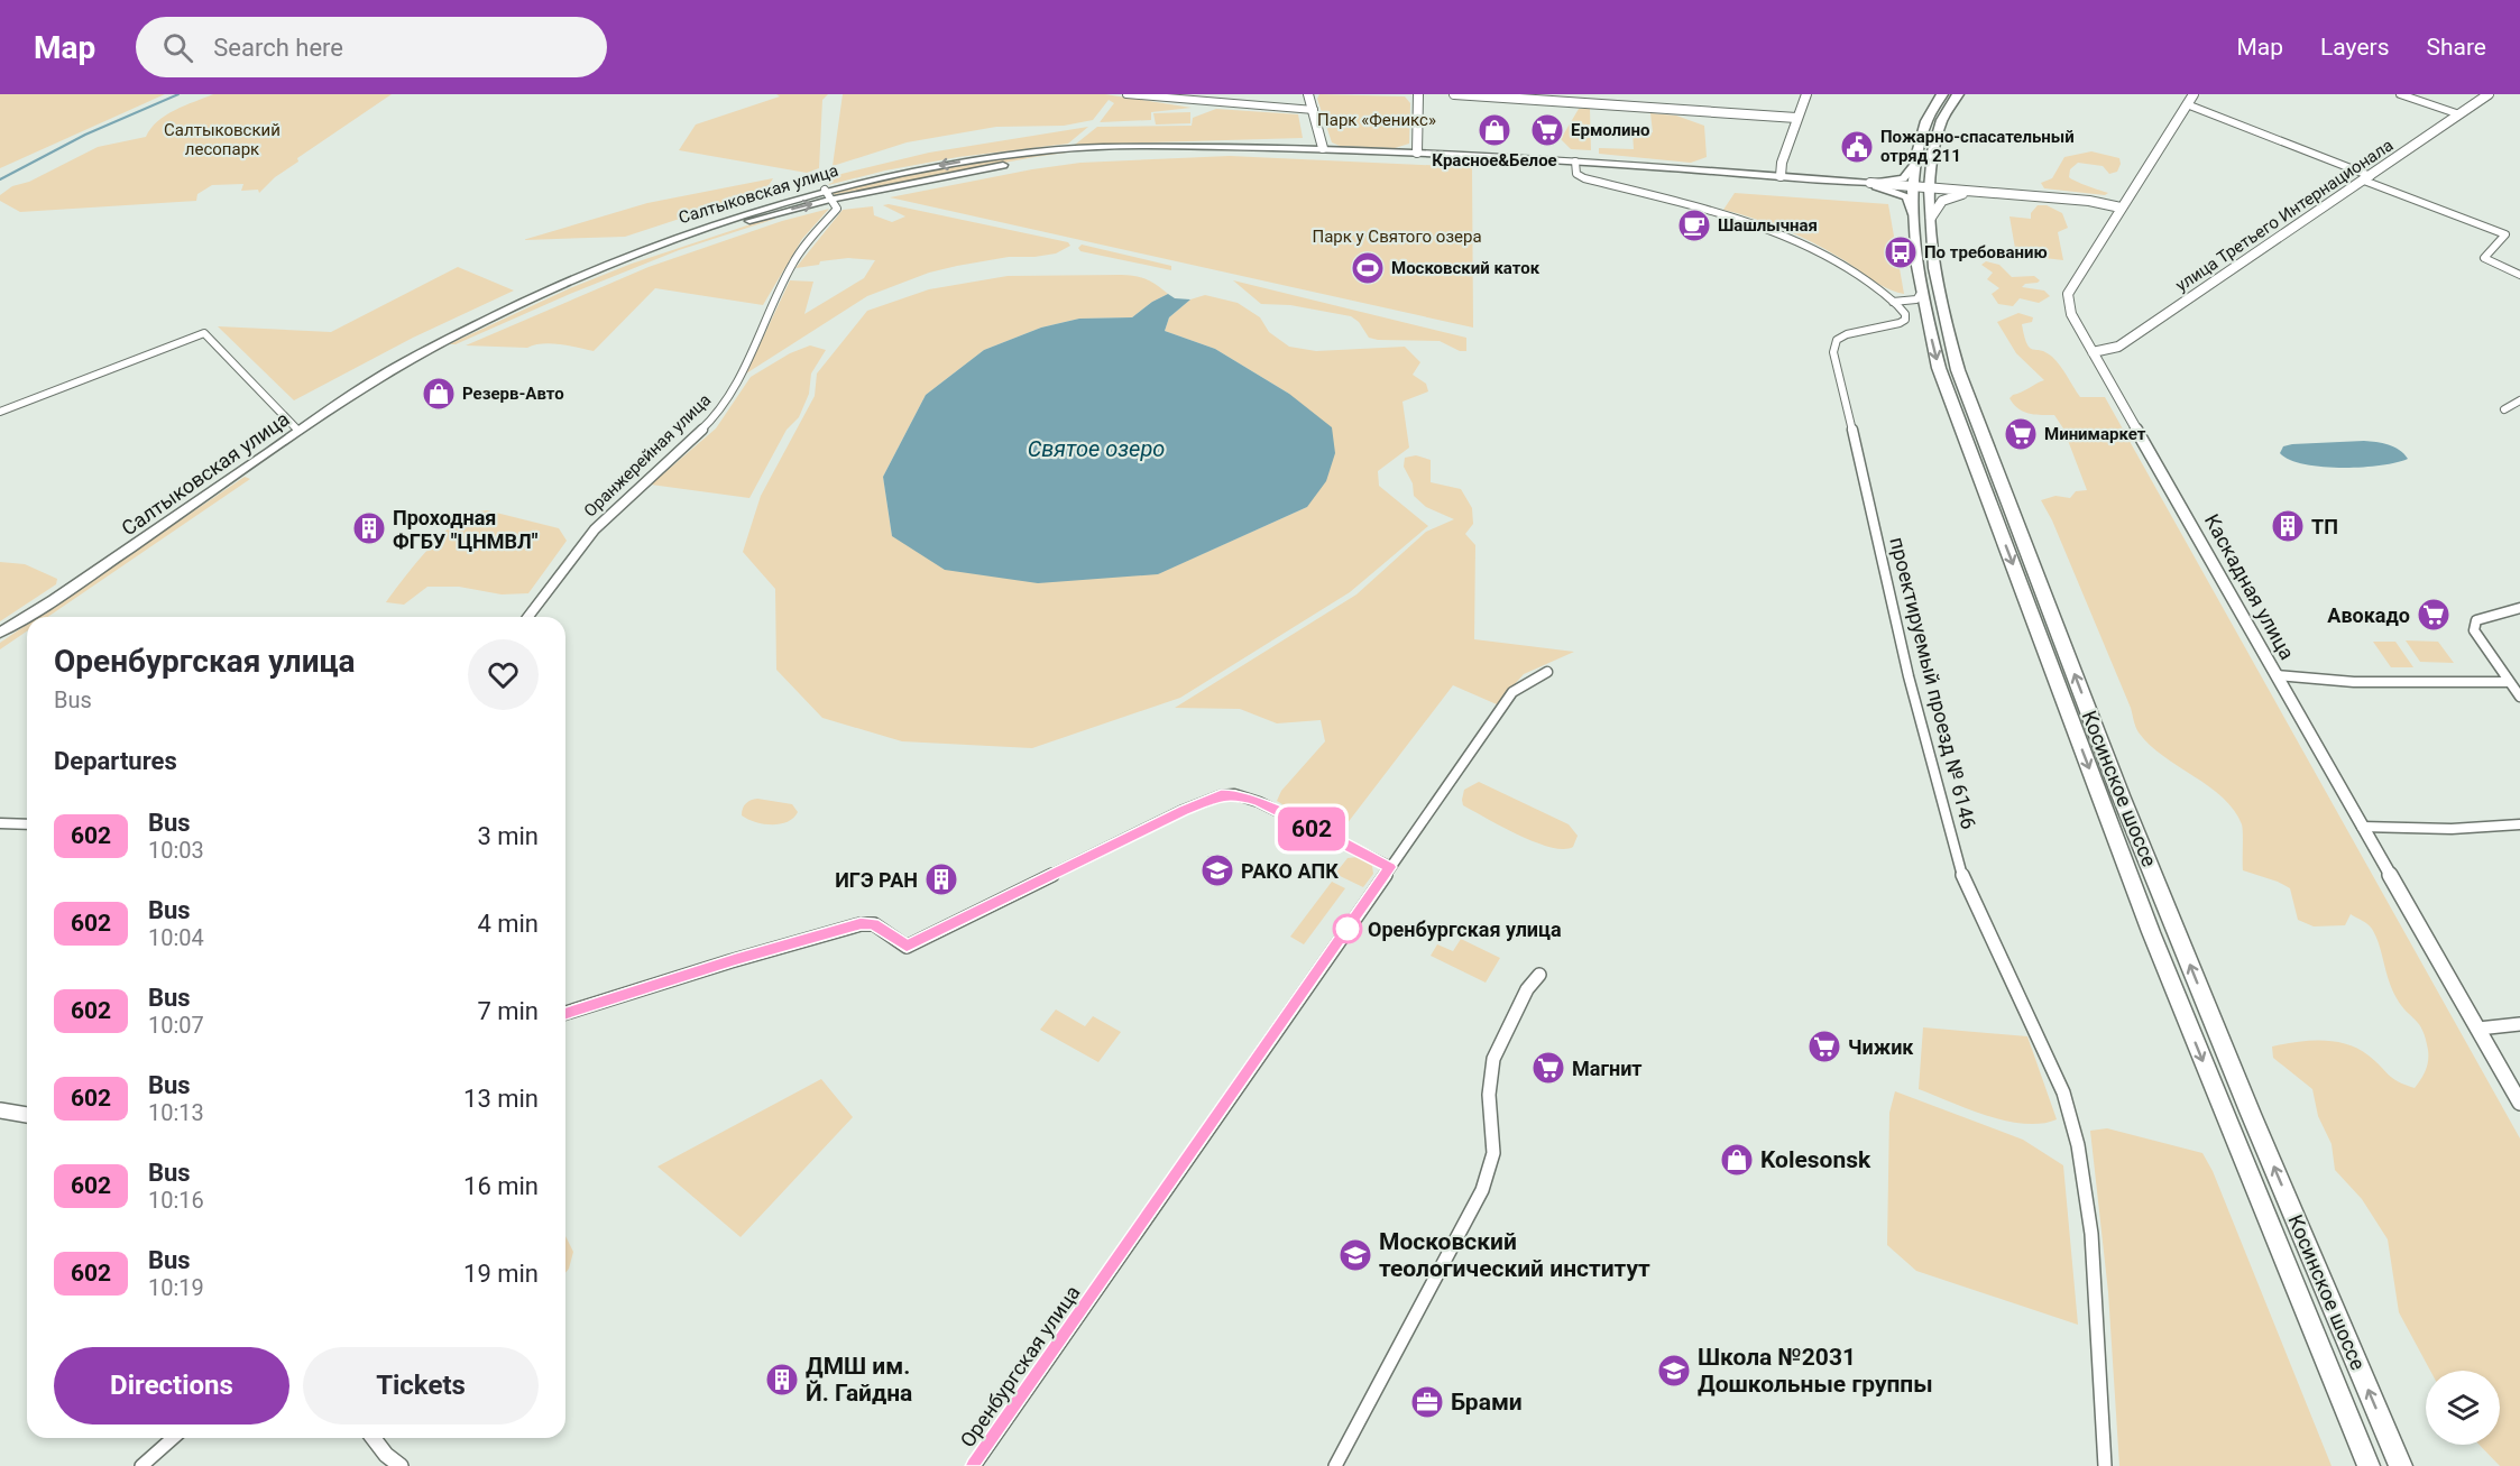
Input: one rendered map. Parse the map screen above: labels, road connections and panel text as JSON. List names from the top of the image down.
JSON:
{
  "streets": {
    "highway": ["Косинское шоссе"],
    "main road": ["Салтыковская улица"],
    "street": [
      "улица Третьего Интернационала",
      "Оранжерейная улица",
      "Каскадная улица",
      "проектируемый проезд № 6146",
      "Оренбургская улица"
    ]
  },
  "crossings": [
    ["Салтыковская улица", "Оранжерейная улица"],
    ["Салтыковская улица", "Каскадная улица"],
    ["Салтыковская улица", "Косинское шоссе"],
    ["улица Третьего Интернационала", "Каскадная улица"]
  ],
  "water": ["Святое озеро"],
  "parks": ["Парк «Феникс»", "Салтыковский лесопарк", "Парк у Святого озера"],
  "places": {
    "shop": ["Красное&Белое", "Резерв-Авто", "Kolesonsk"],
    "supermarket": [
      "Ермолино",
      "Минимаркет",
      "Авокадо",
      "Чижик",
      "Магнит"
    ],
    "public building": ["Пожарно-спасательный отряд 211"],
    "cafe": ["Шашлычная"],
    "bus stop": ["По требованию"],
    "sports": ["Московский каток"],
    "building": [
      "ТП",
      "Проходная ФГБУ \"ЦНМВЛ\"",
      "ИГЭ РАН",
      "ДМШ им. Й. Гайдна"
    ],
    "school or university": ["РАКО АПК", "Московский теологический институт", "Школа №2031 Дошкольные группы"],
    "other": ["Оренбургская улица"],
    "office": ["Брами"]
  },
  "lines": ["bus line 602"],
  "page": {
    "header": "Map",
    "search": "Search here",
    "nav": ["Map", "Layers", "Share"],
    "on_map": "602",
    "heading": [
      ["Оренбургская улица", "Bus"],
      "Departures"
    ],
    "list": [
      {
        "mark": "602",
        "name": "Bus",
        "note": "10:03",
        "value": "3 min"
      },
      {
        "mark": "602",
        "name": "Bus",
        "note": "10:04",
        "value": "4 min"
      },
      {
        "mark": "602",
        "name": "Bus",
        "note": "10:07",
        "value": "7 min"
      },
      {
        "mark": "602",
        "name": "Bus",
        "note": "10:13",
        "value": "13 min"
      },
      {
        "mark": "602",
        "name": "Bus",
        "note": "10:16",
        "value": "16 min"
      },
      {
        "mark": "602",
        "name": "Bus",
        "note": "10:19",
        "value": "19 min"
      }
    ],
    "buttons": ["Directions", "Tickets"]
  }
}
